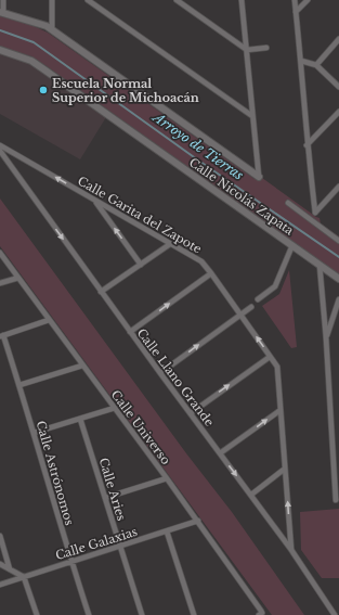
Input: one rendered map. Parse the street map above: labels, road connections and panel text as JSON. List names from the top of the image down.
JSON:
{
  "streets": {
    "street": [
      "Calle Nicolás Zapata",
      "Calle Garita del Zapote",
      "Calle Llano Grande",
      "Calle Universo",
      "Calle Astrónomos",
      "Calle Aries",
      "Calle Galaxias"
    ]
  },
  "crossings": [
    ["Calle Garita del Zapote", "Calle Llano Grande"],
    ["Calle Universo", "Calle Galaxias"],
    ["Calle Astrónomos", "Calle Galaxias"],
    ["Calle Aries", "Calle Galaxias"]
  ],
  "one_way": ["Calle Garita del Zapote", "Calle Llano Grande"],
  "water": ["Arroyo de Tierras"],
  "places": ["Escuela Normal Superior de Michoacán"]
}
